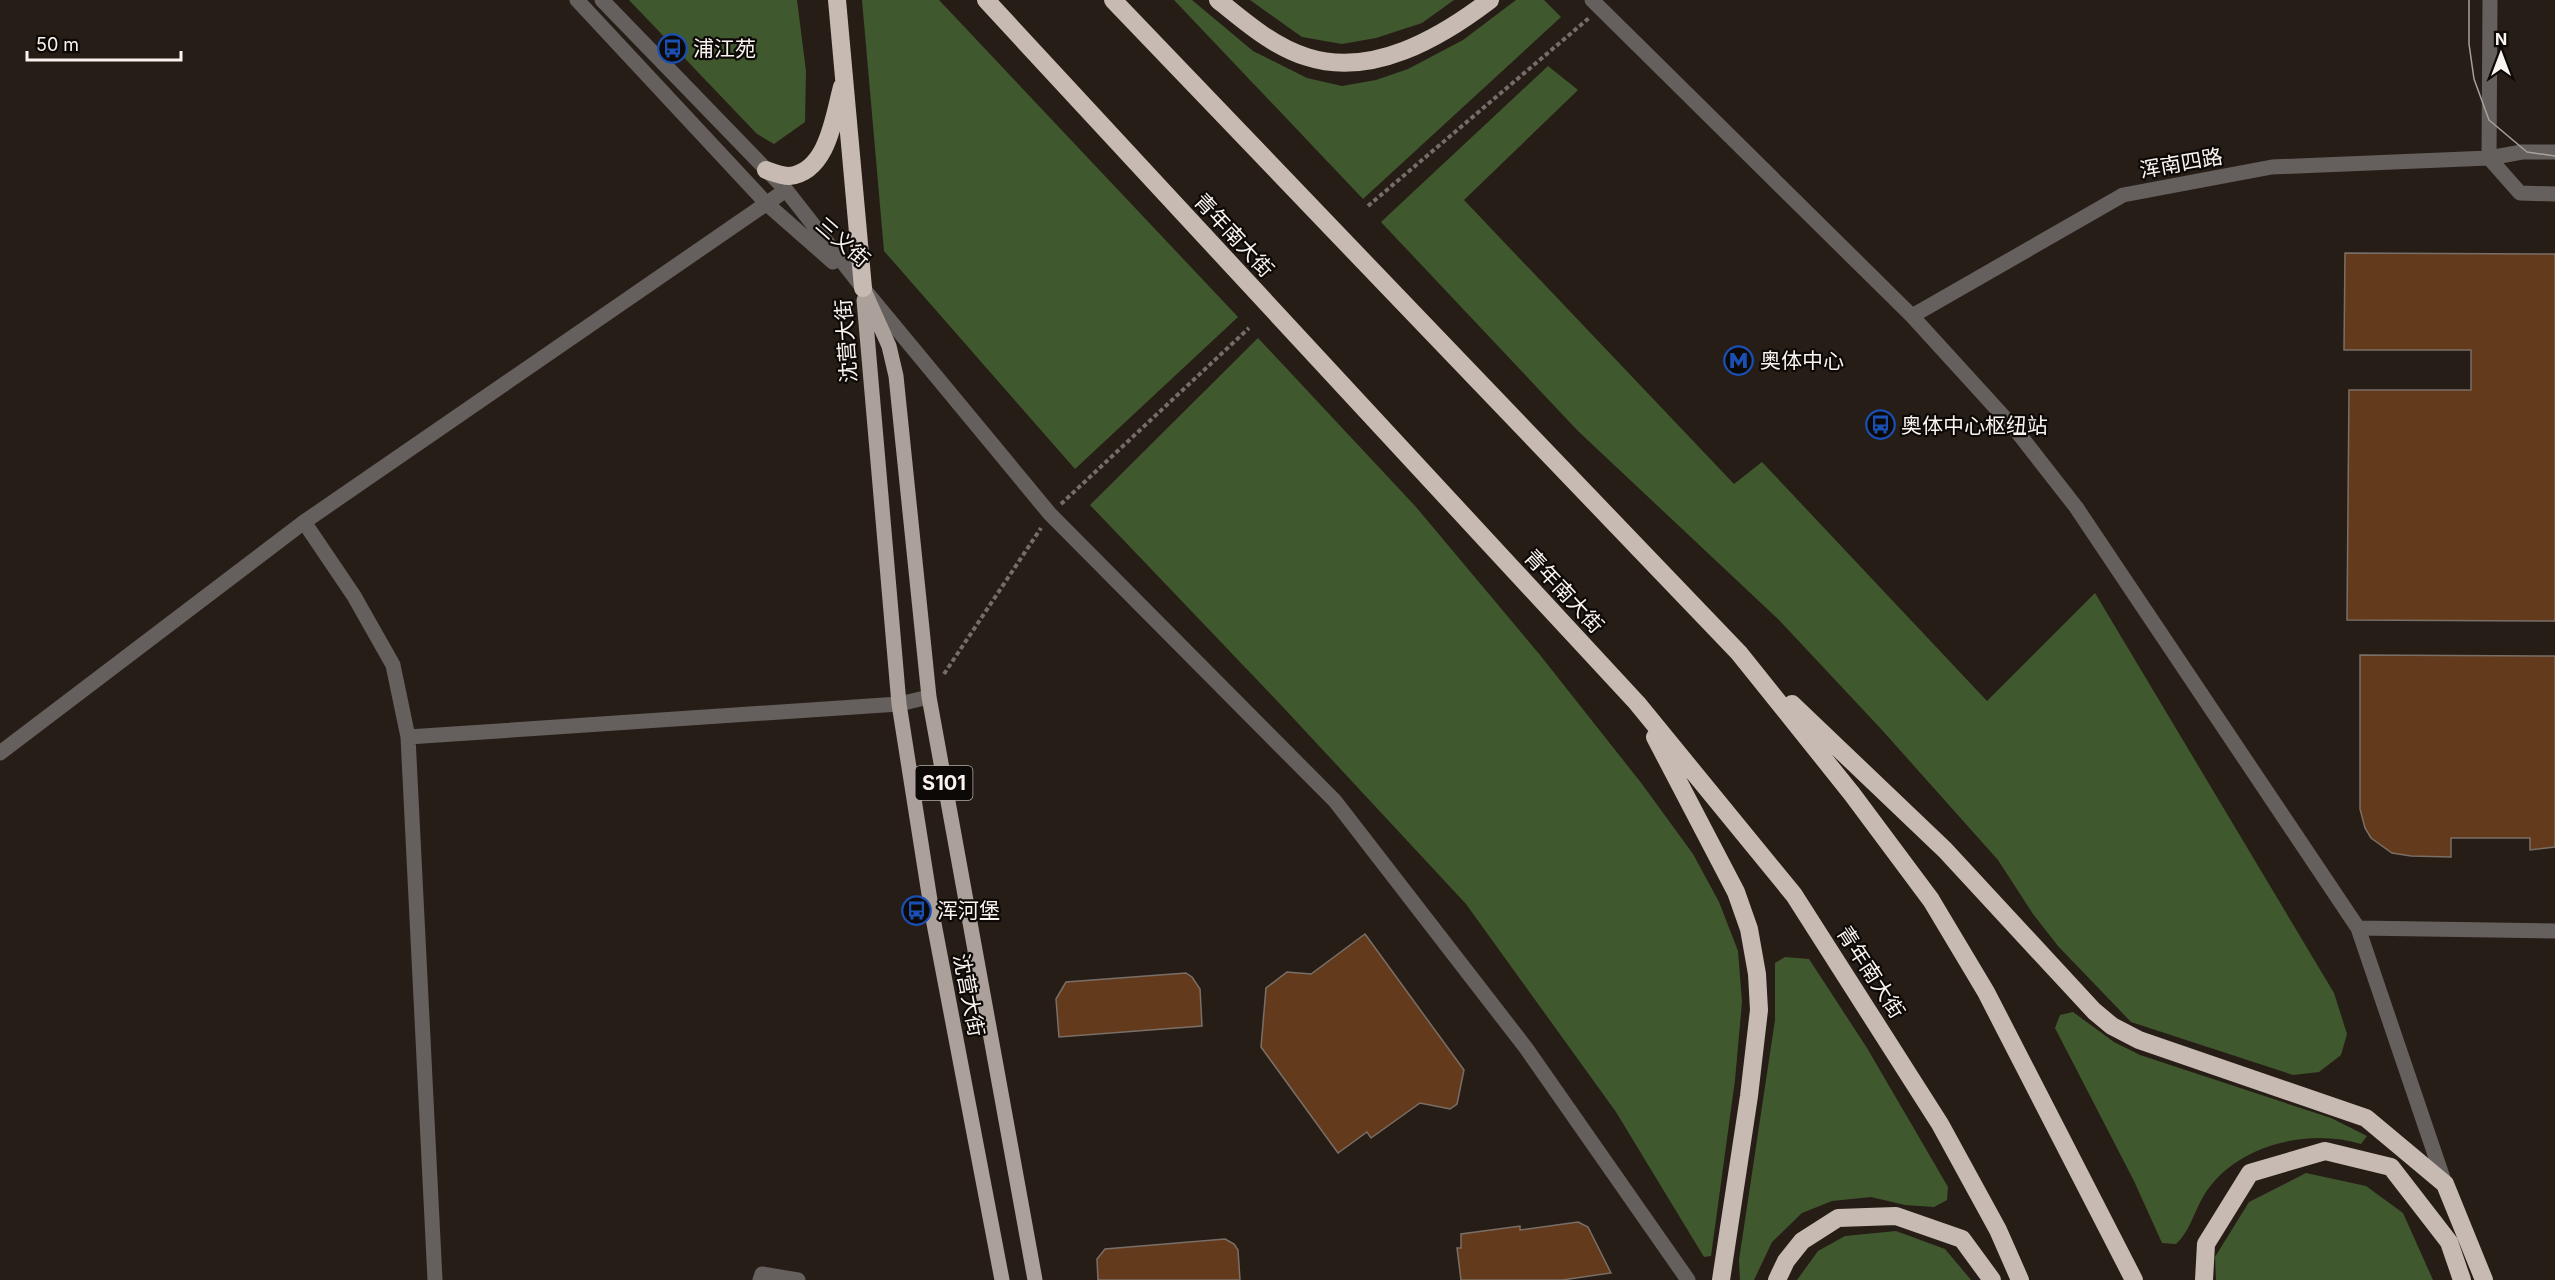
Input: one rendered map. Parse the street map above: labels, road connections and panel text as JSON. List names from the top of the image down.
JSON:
{
  "streets": {
    "highway": ["青年南大街"],
    "main road": ["沈营大街", "S101"],
    "street": ["浑南四路", "三义街"]
  },
  "crossings": [
    ["三义街", "沈营大街"]
  ],
  "places": {
    "bus stop": ["浦江苑", "奥体中心枢纽站", "浑河堡"],
    "metro station": ["奥体中心"]
  },
  "scale_bar": "50 m",
  "north": "top"
}
